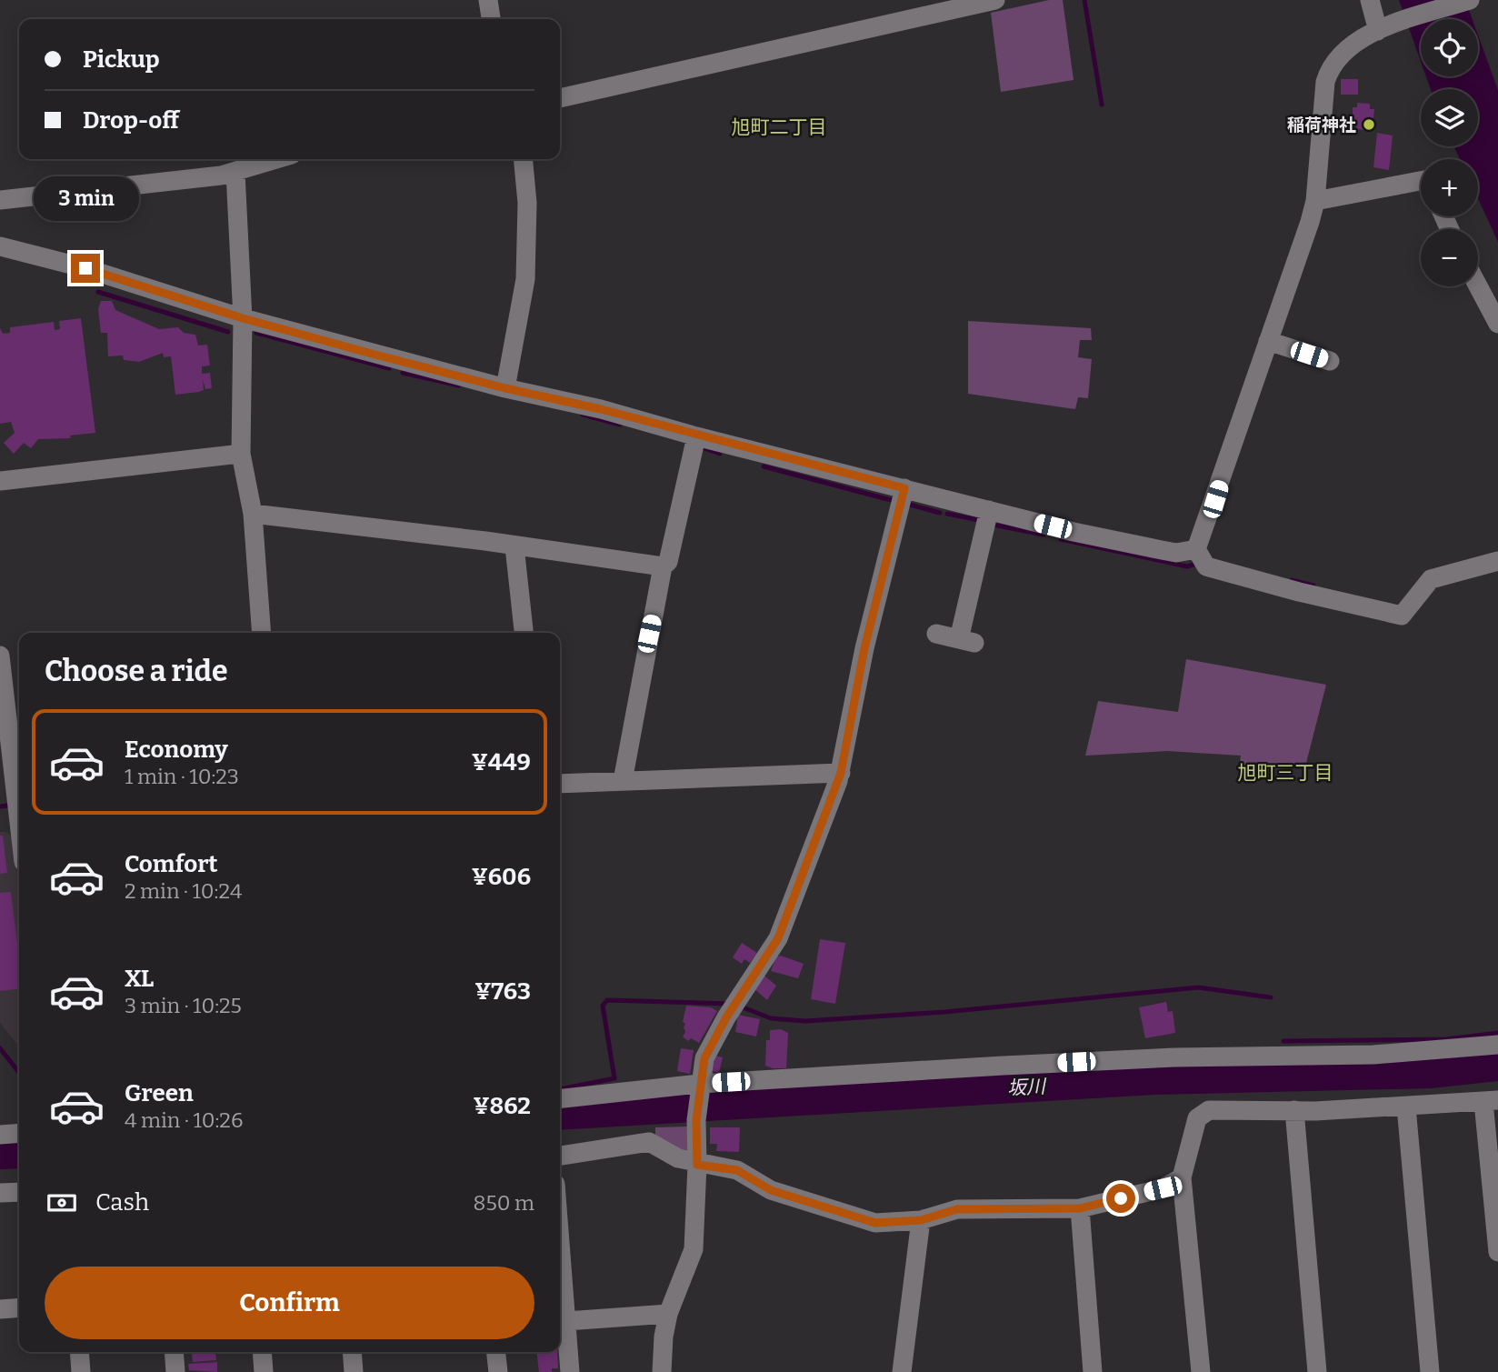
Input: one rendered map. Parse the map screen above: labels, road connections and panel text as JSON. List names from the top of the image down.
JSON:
{
  "districts": ["旭町二丁目", "旭町三丁目"],
  "water": ["坂川"],
  "places": ["稲荷神社"],
  "page": {
    "map_buttons": ["+", "−"],
    "banner": ["Pickup", "Drop-off"],
    "bubble": "3 min",
    "heading": "Choose a ride",
    "list": [
      {
        "name": "Economy",
        "note": "1 min · 10:23",
        "value": "¥449"
      },
      {
        "name": "Comfort",
        "note": "2 min · 10:24",
        "value": "¥606"
      },
      {
        "name": "XL",
        "note": "3 min · 10:25",
        "value": "¥763"
      },
      {
        "name": "Green",
        "note": "4 min · 10:26",
        "value": "¥862"
      }
    ],
    "pay": ["Cash", "850 m"],
    "buttons": "Confirm"
  }
}
